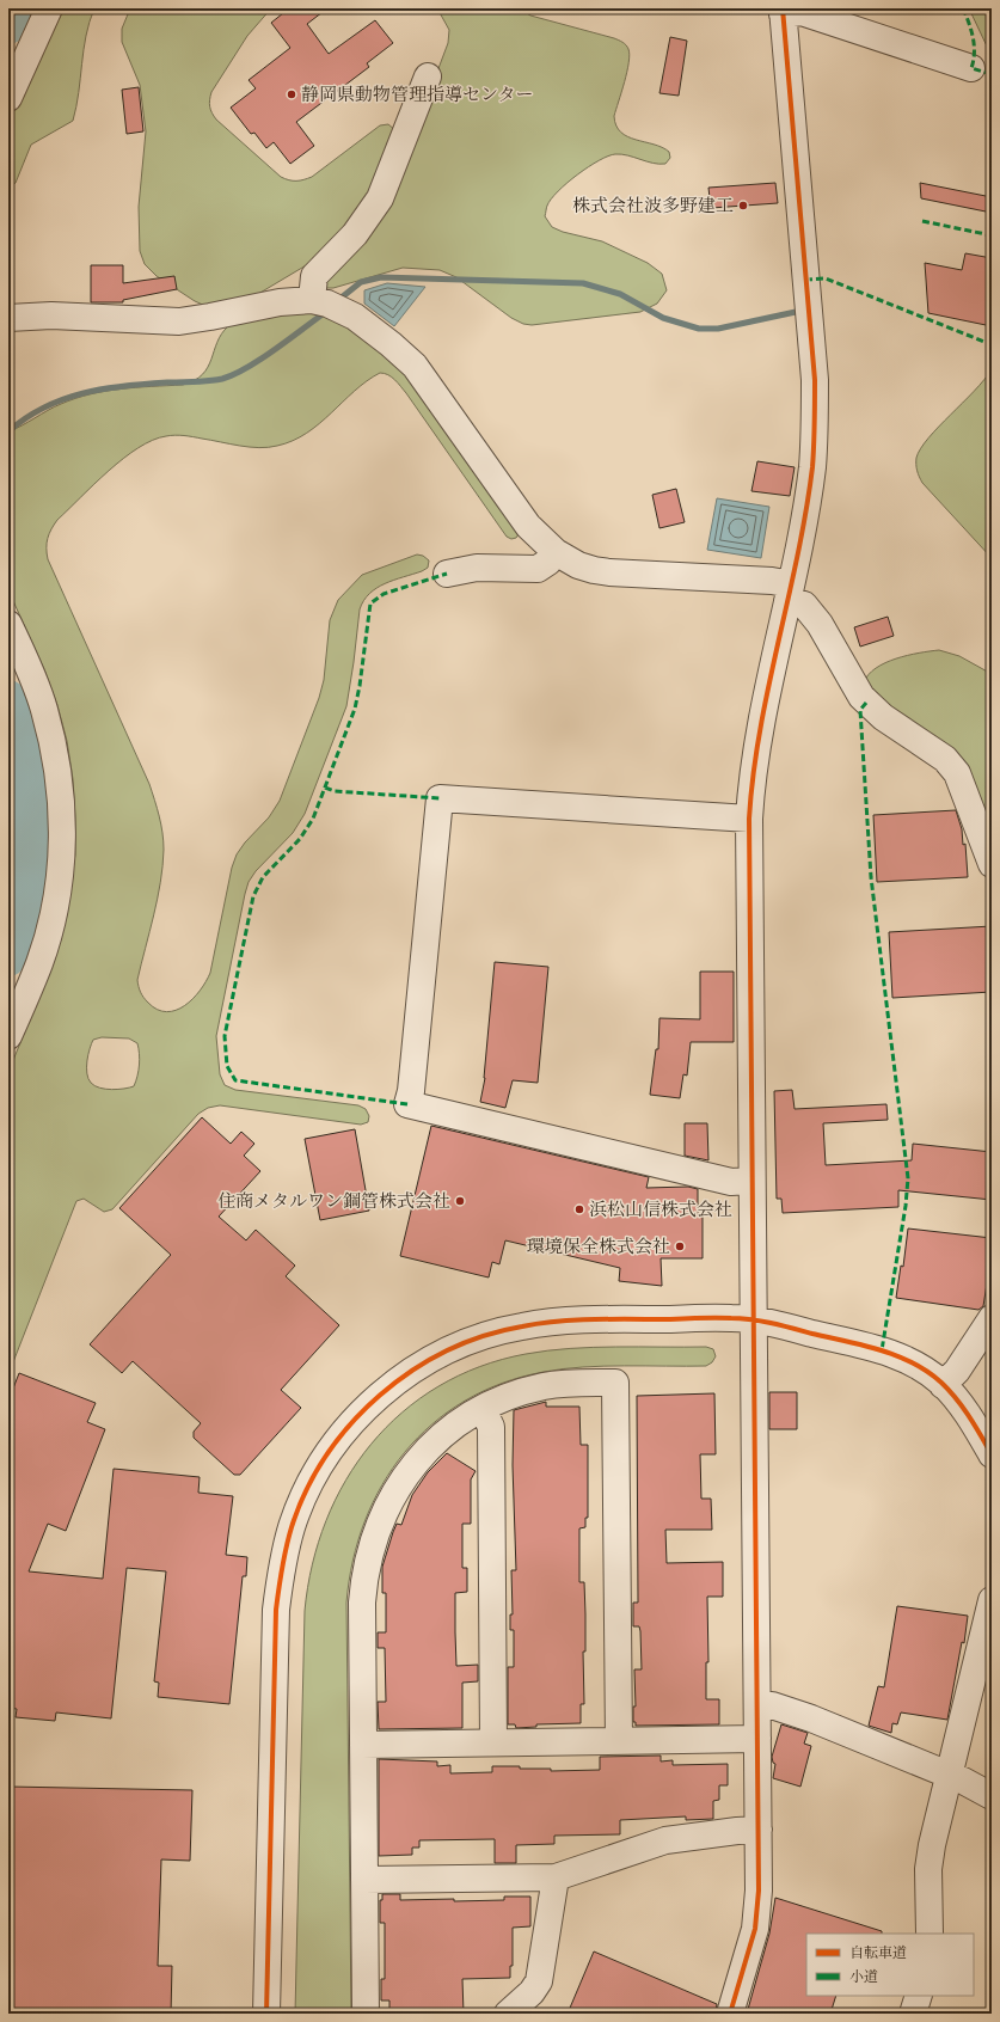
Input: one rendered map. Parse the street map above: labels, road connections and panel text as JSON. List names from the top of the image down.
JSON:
{
  "places": [
    "静岡県動物管理指導センター",
    "株式会社波多野建工",
    "住商メタルワン鋼管株式会社",
    "浜松山信株式会社",
    "環境保全株式会社"
  ],
  "legend": ["自転車道", "小道"]
}
